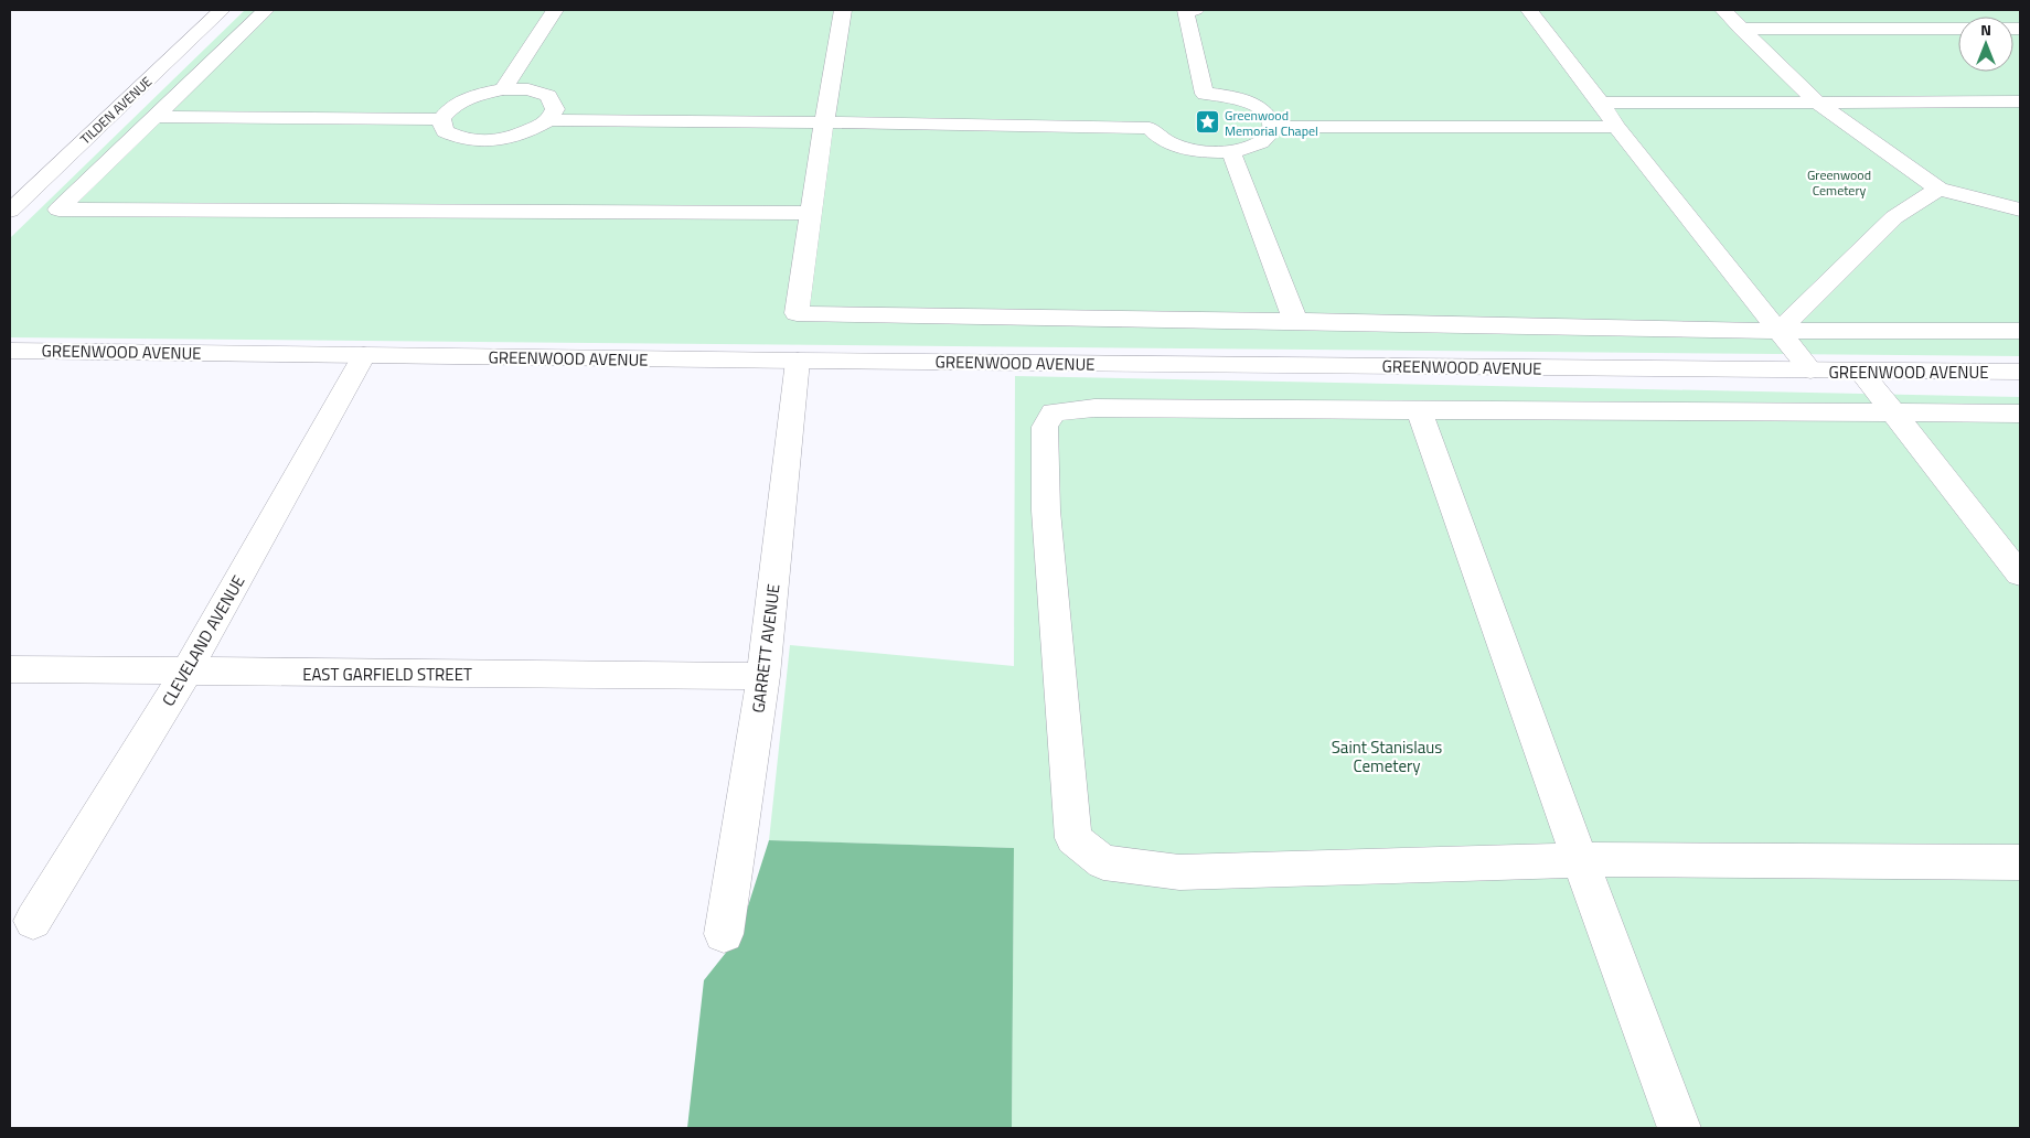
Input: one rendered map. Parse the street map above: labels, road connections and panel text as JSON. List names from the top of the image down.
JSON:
{
  "streets": {
    "street": [
      "TILDEN AVENUE",
      "GREENWOOD AVENUE",
      "CLEVELAND AVENUE",
      "GARRETT AVENUE",
      "EAST GARFIELD STREET"
    ]
  },
  "crossings": [
    ["GREENWOOD AVENUE", "CLEVELAND AVENUE"],
    ["GREENWOOD AVENUE", "GARRETT AVENUE"],
    ["CLEVELAND AVENUE", "EAST GARFIELD STREET"],
    ["GARRETT AVENUE", "EAST GARFIELD STREET"]
  ],
  "parks": ["Greenwood Cemetery", "Saint Stanislaus Cemetery"],
  "places": {
    "place": ["Greenwood Memorial Chapel"]
  },
  "north": "top"
}
